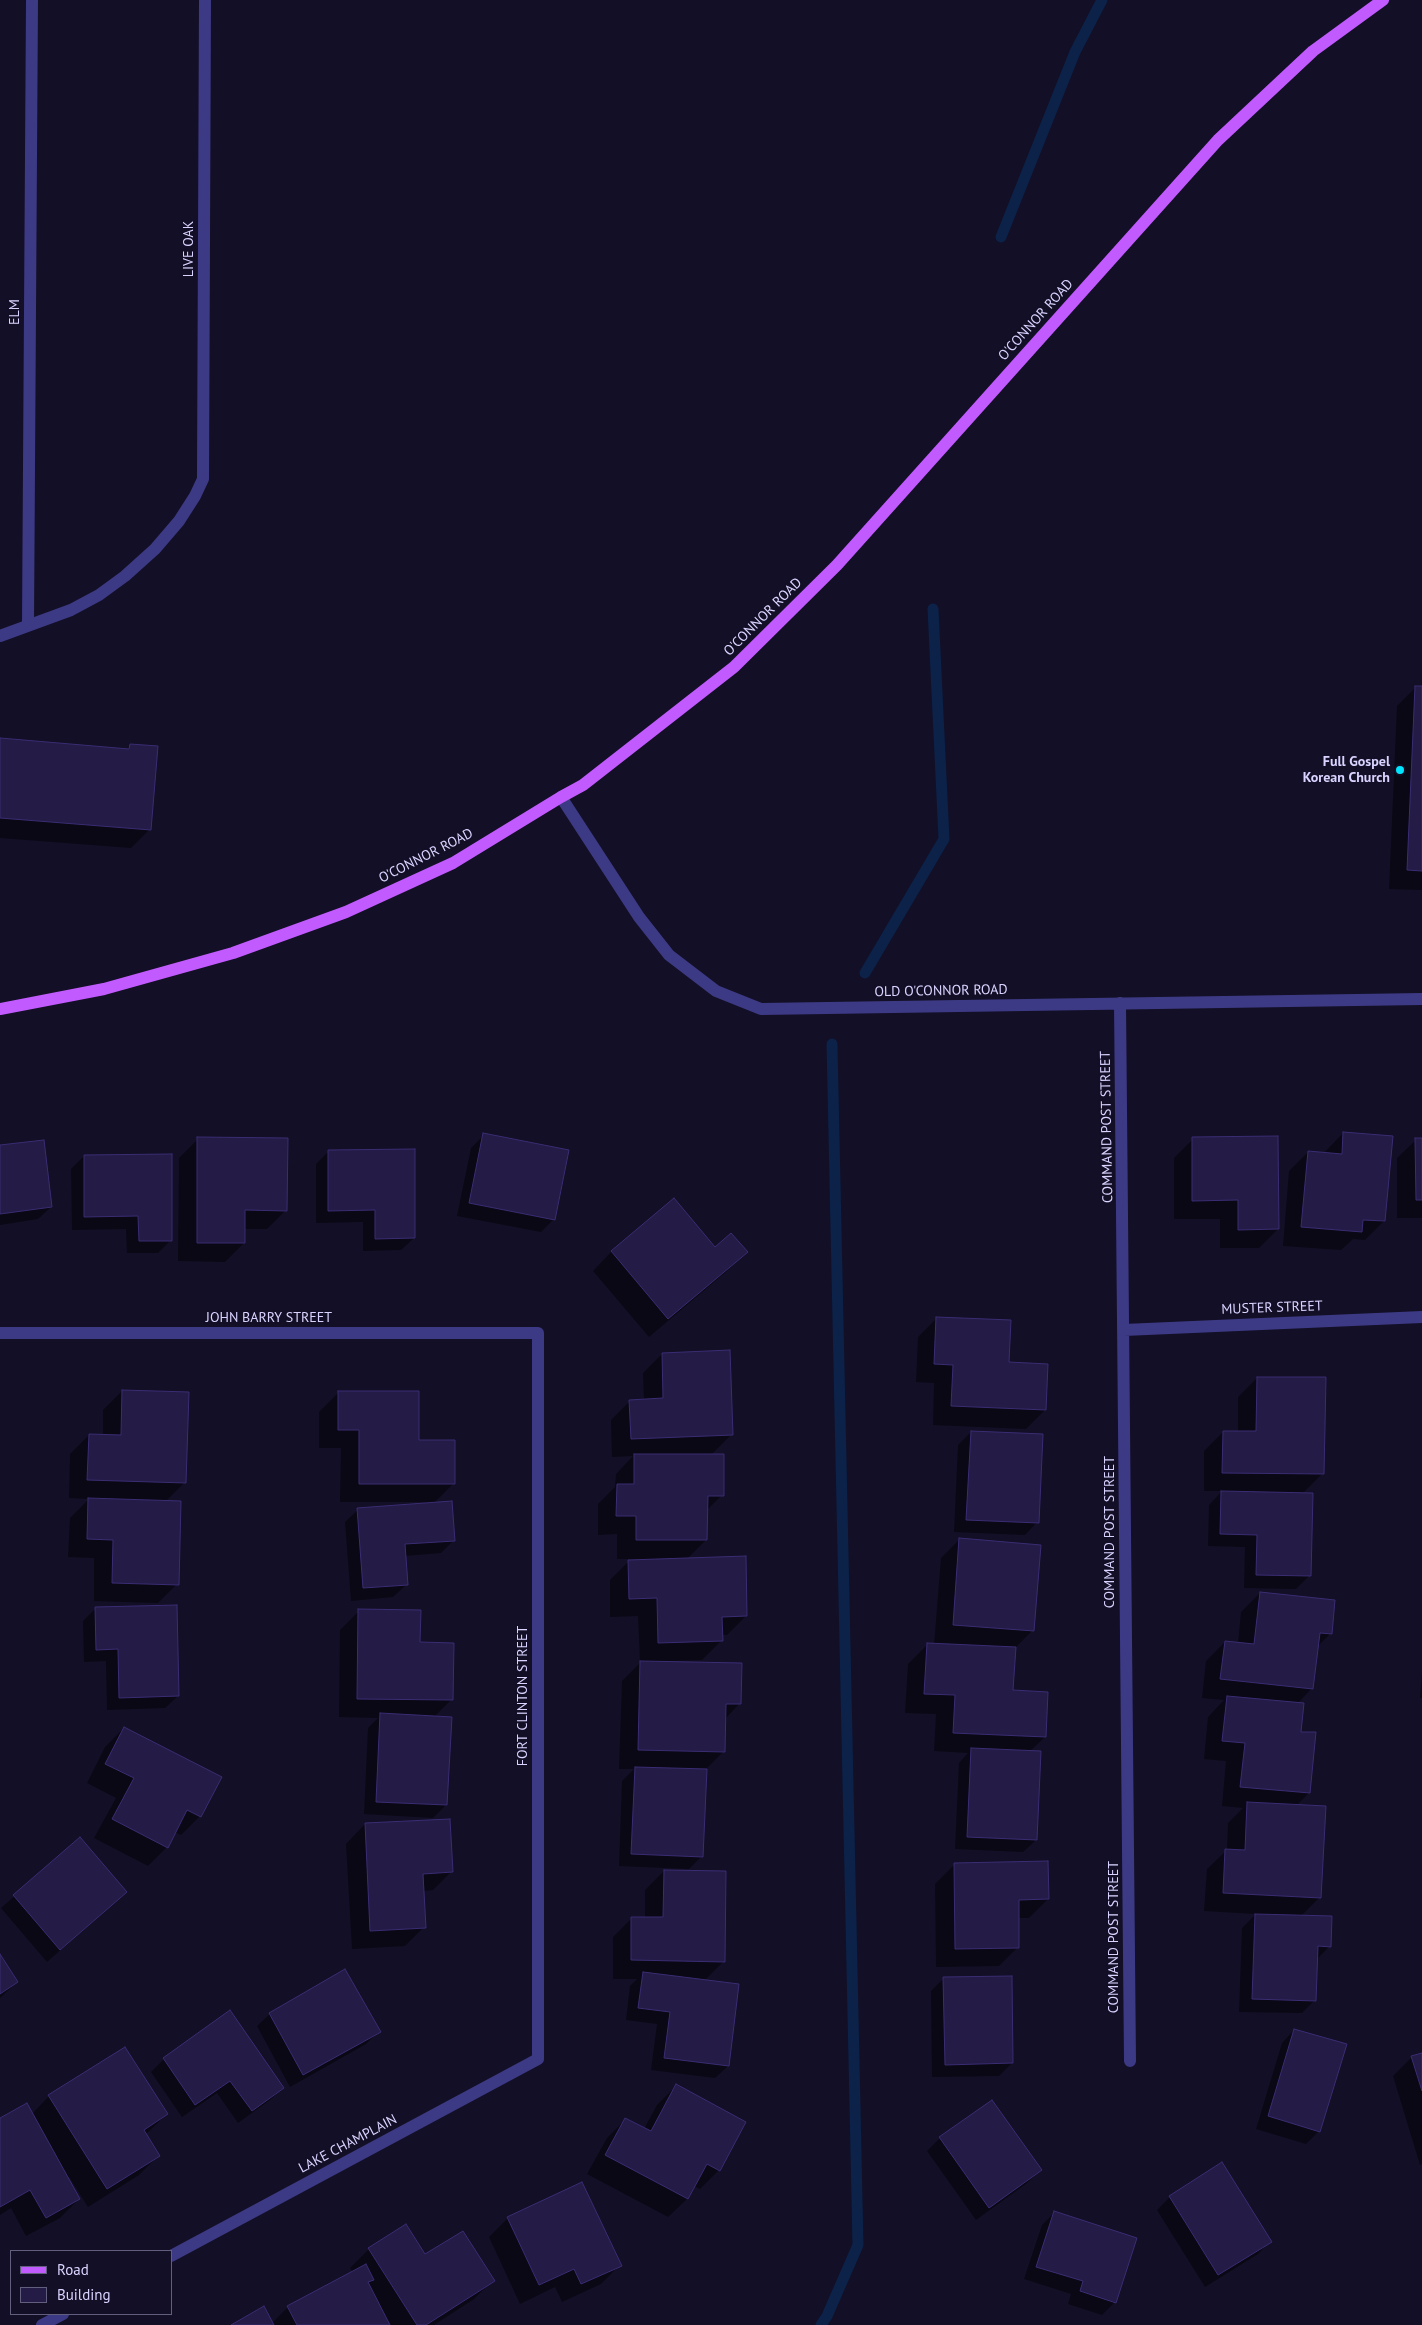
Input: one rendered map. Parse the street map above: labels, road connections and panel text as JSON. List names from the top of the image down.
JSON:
{
  "streets": {
    "main road": ["O'CONNOR ROAD"],
    "street": [
      "LIVE OAK",
      "ELM",
      "OLD O'CONNOR ROAD",
      "COMMAND POST STREET",
      "MUSTER STREET",
      "JOHN BARRY STREET",
      "FORT CLINTON STREET",
      "LAKE CHAMPLAIN"
    ]
  },
  "crossings": [
    ["LIVE OAK", "ELM"],
    ["O'CONNOR ROAD", "OLD O'CONNOR ROAD"],
    ["OLD O'CONNOR ROAD", "COMMAND POST STREET"],
    ["COMMAND POST STREET", "MUSTER STREET"],
    ["JOHN BARRY STREET", "FORT CLINTON STREET"],
    ["FORT CLINTON STREET", "LAKE CHAMPLAIN"]
  ],
  "places": ["Full Gospel Korean Church"],
  "legend": ["Road", "Building"]
}
